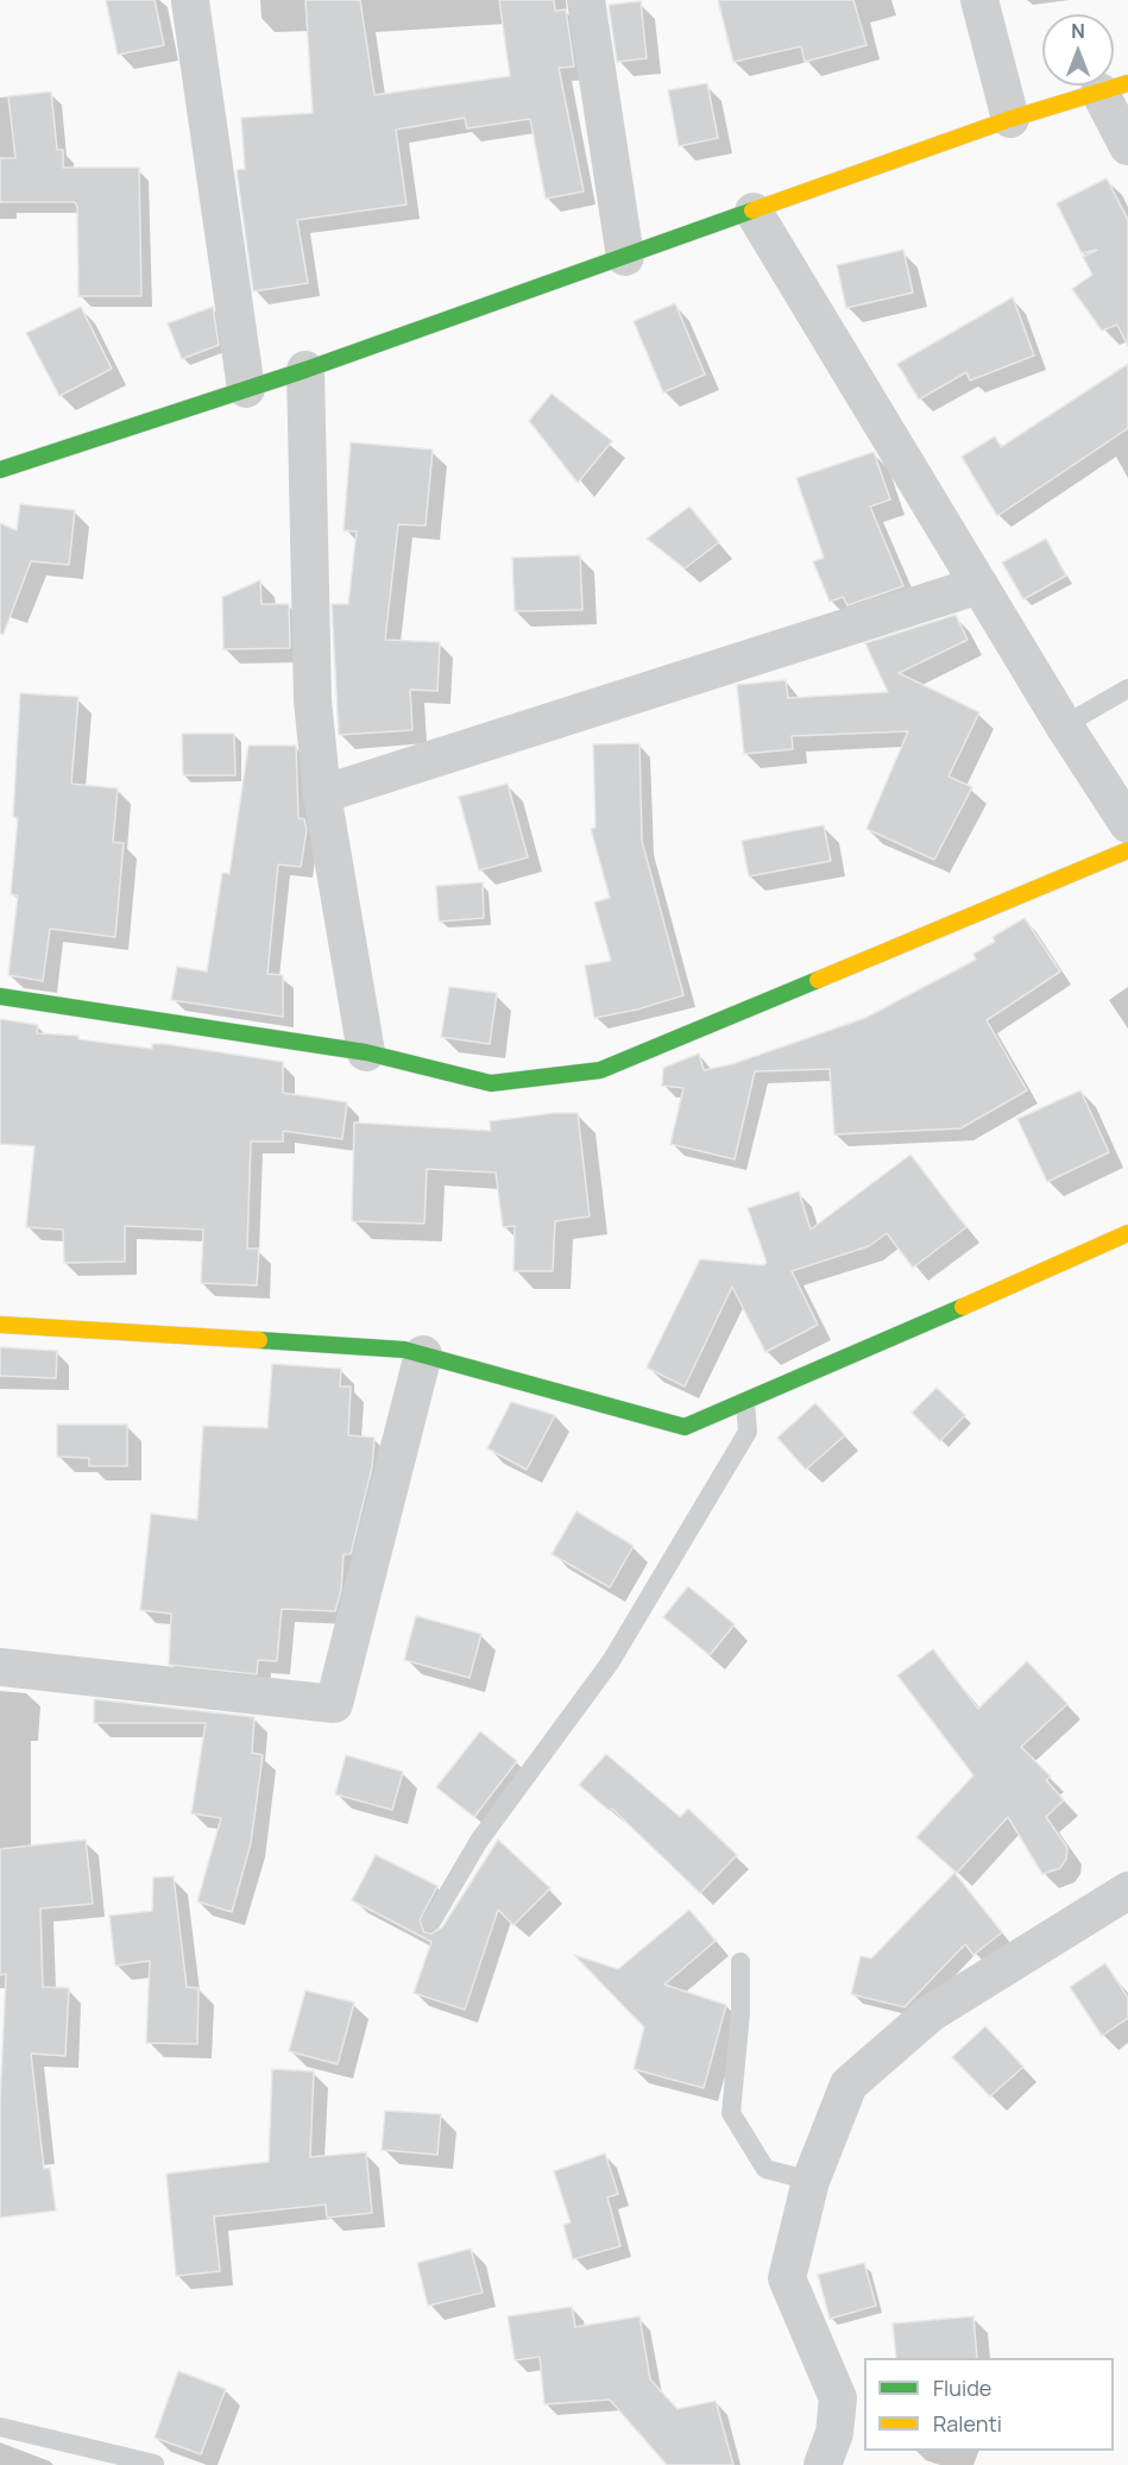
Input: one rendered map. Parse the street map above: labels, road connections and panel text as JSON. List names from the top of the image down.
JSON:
{
  "legend": ["Fluide", "Ralenti"],
  "north": "top"
}
